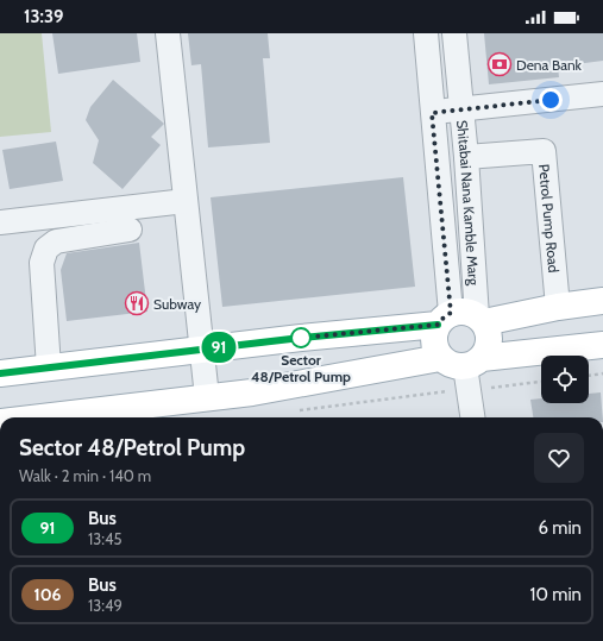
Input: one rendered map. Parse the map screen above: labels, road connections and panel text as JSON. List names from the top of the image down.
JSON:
{
  "streets": {
    "street": ["Shitabai Nana Kamble Marg", "Petrol Pump Road"]
  },
  "crossings": [
    ["Shitabai Nana Kamble Marg", "Petrol Pump Road"]
  ],
  "places": {
    "bank": ["Dena Bank"],
    "restaurant": ["Subway"],
    "other": ["Sector 48/Petrol Pump"]
  },
  "lines": ["bus line 91"],
  "page": {
    "status": "13:39",
    "on_map": "91",
    "heading": ["Sector 48/Petrol Pump", "Walk · 2 min · 140 m"],
    "list": [
      {
        "mark": "91",
        "name": "Bus",
        "note": "13:45",
        "value": "6 min"
      },
      {
        "mark": "106",
        "name": "Bus",
        "note": "13:49",
        "value": "10 min"
      }
    ]
  }
}
